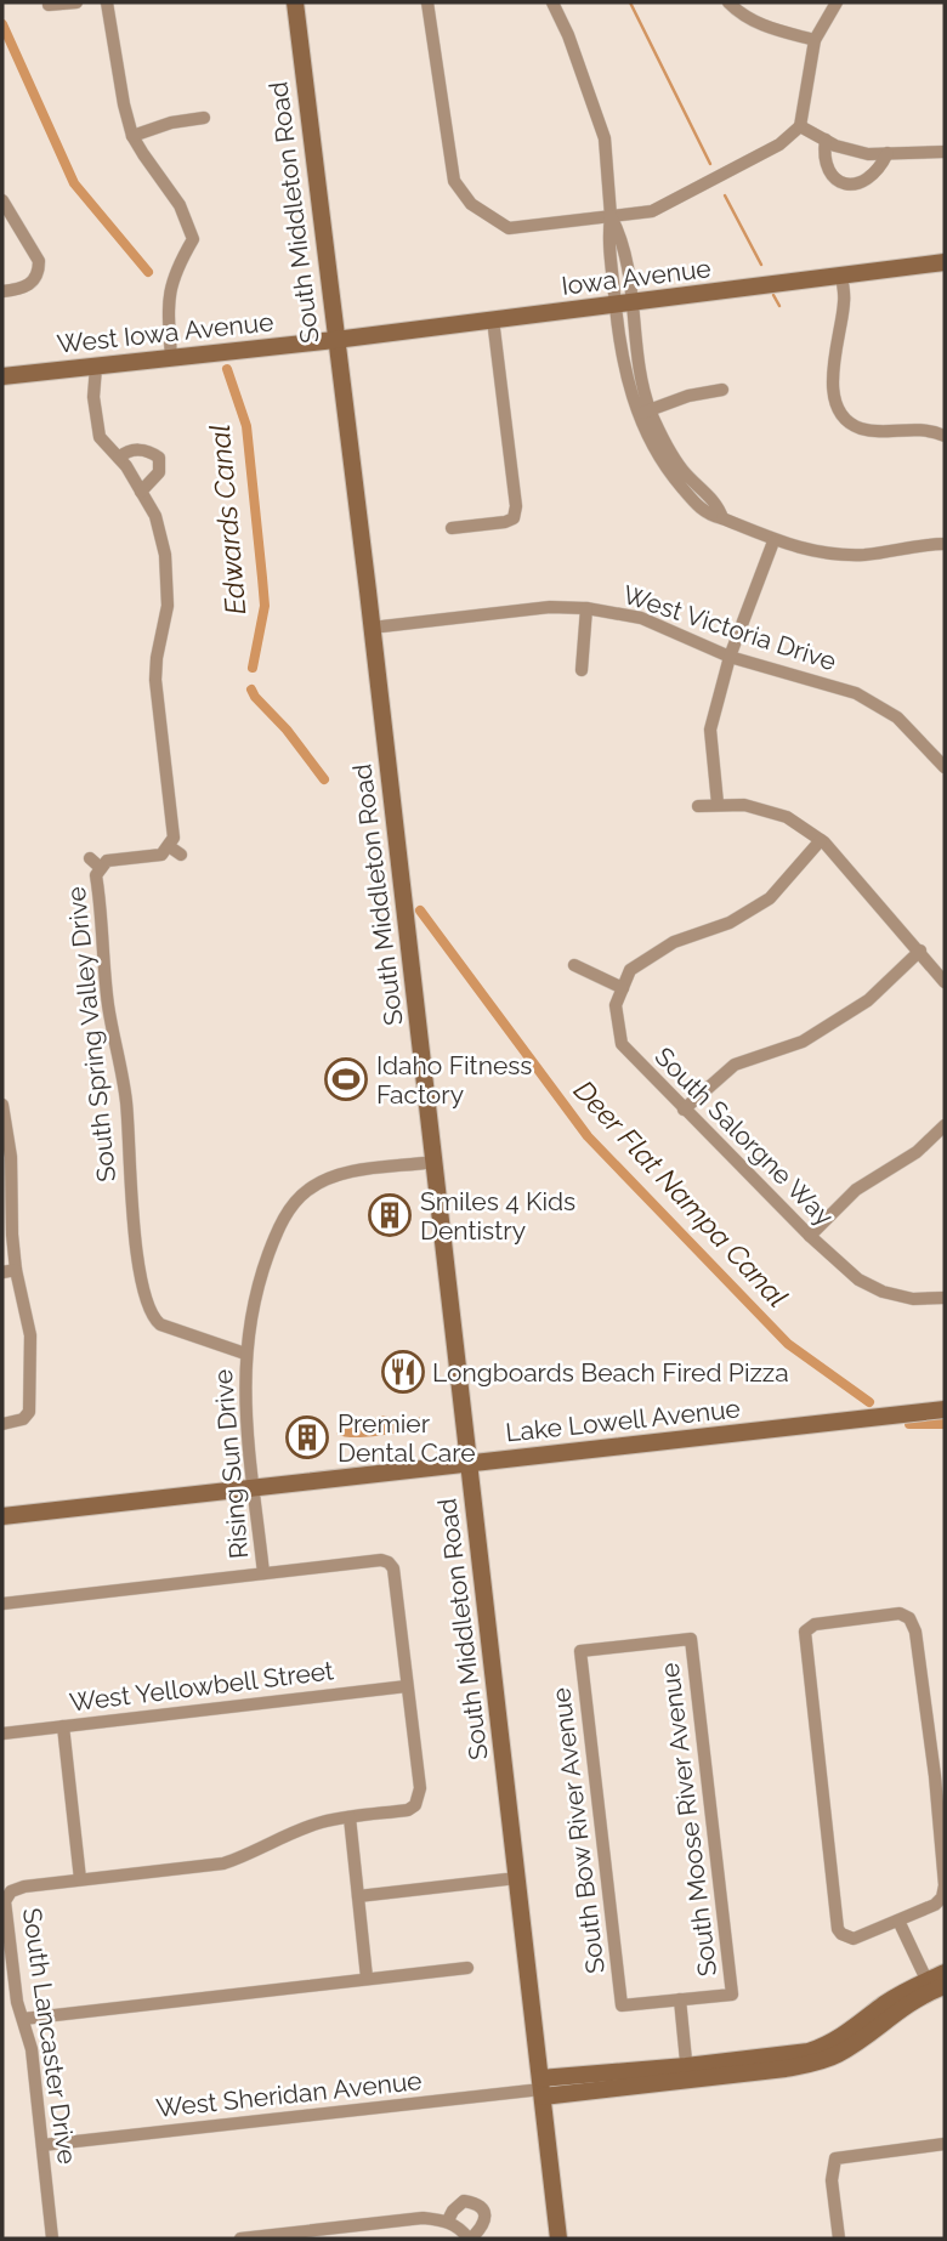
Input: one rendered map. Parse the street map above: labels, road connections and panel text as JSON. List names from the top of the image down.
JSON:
{
  "streets": {
    "main road": [
      "South Middleton Road",
      "Iowa Avenue",
      "West Iowa Avenue",
      "Lake Lowell Avenue"
    ],
    "street": [
      "West Victoria Drive",
      "South Spring Valley Drive",
      "South Salorgne Way",
      "Rising Sun Drive",
      "West Yellowbell Street",
      "South Moose River Avenue",
      "South Bow River Avenue",
      "South Lancaster Drive",
      "West Sheridan Avenue"
    ]
  },
  "crossings": [
    ["South Middleton Road", "Iowa Avenue"],
    ["South Middleton Road", "West Iowa Avenue"],
    ["South Middleton Road", "West Victoria Drive"],
    ["South Middleton Road", "Lake Lowell Avenue"],
    ["South Middleton Road", "Rising Sun Drive"],
    ["South Middleton Road", "West Sheridan Avenue"],
    ["Iowa Avenue", "West Iowa Avenue"],
    ["South Spring Valley Drive", "Rising Sun Drive"],
    ["Lake Lowell Avenue", "Rising Sun Drive"],
    ["South Moose River Avenue", "South Bow River Avenue"],
    ["South Lancaster Drive", "West Sheridan Avenue"]
  ],
  "water": ["Edwards Canal", "Deer Flat Nampa Canal"],
  "places": {
    "sports": ["Idaho Fitness Factory"],
    "building": ["Smiles 4 Kids Dentistry", "Premier Dental Care"],
    "restaurant": ["Longboards Beach Fired Pizza"]
  }
}
